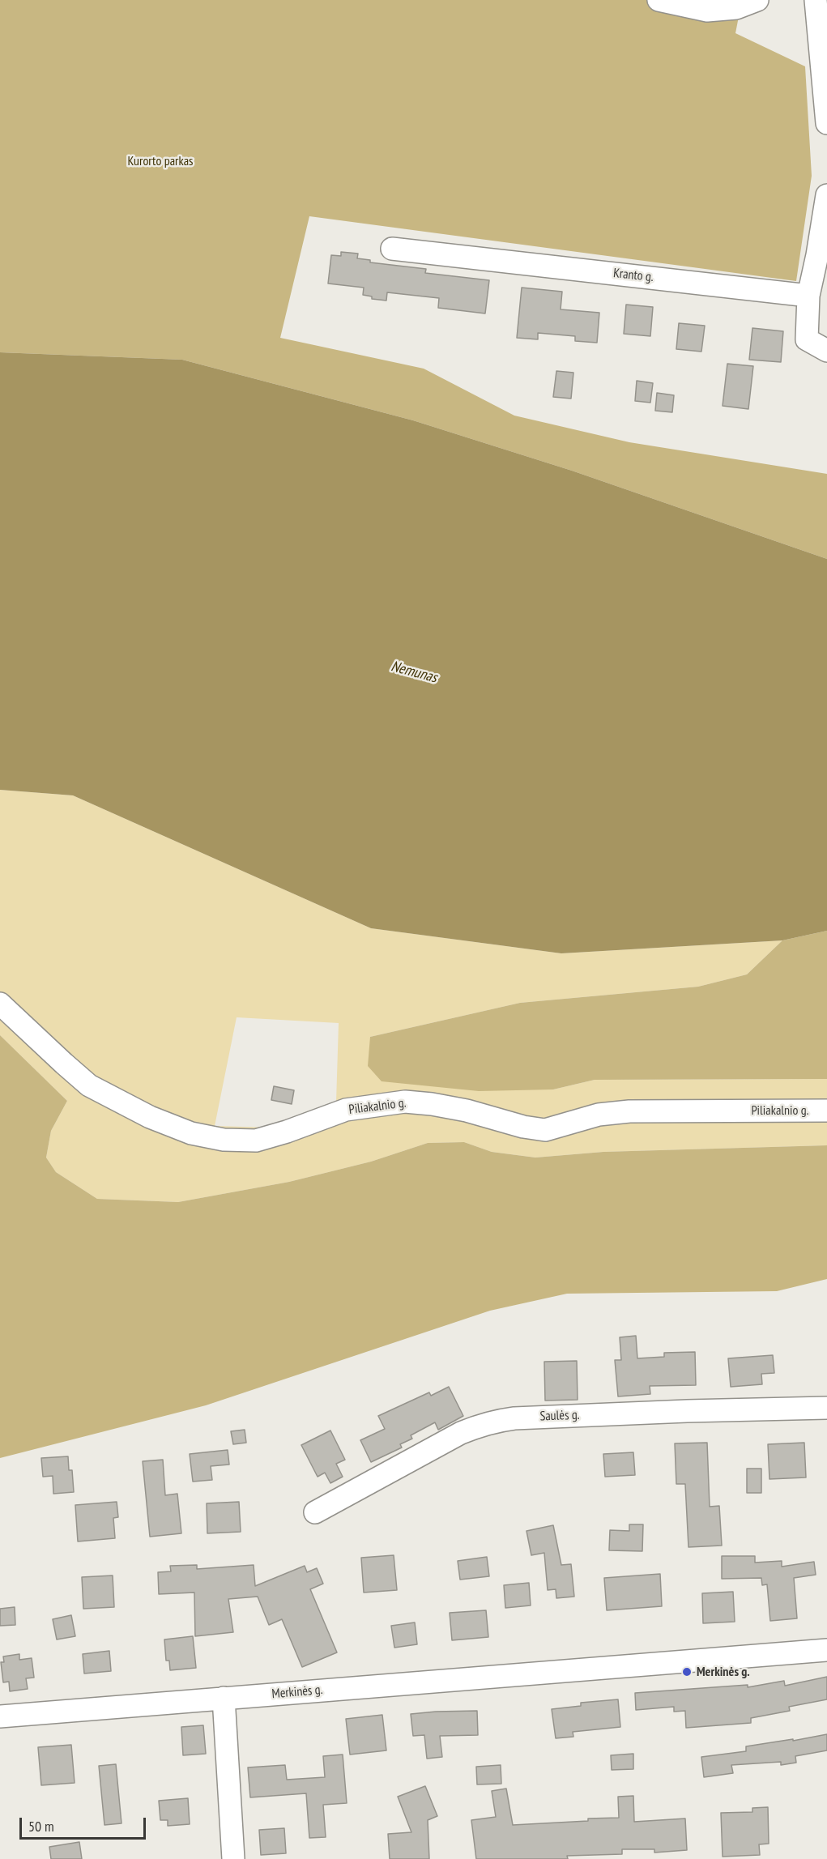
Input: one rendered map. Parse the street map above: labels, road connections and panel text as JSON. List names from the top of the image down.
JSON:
{
  "streets": {
    "street": [
      "Kranto g.",
      "Piliakalnio g.",
      "Saulės g.",
      "Merkinės g."
    ]
  },
  "water": ["Nemunas"],
  "parks": ["Kurorto parkas"],
  "places": ["Merkinės g."],
  "scale_bar": "50 m"
}
